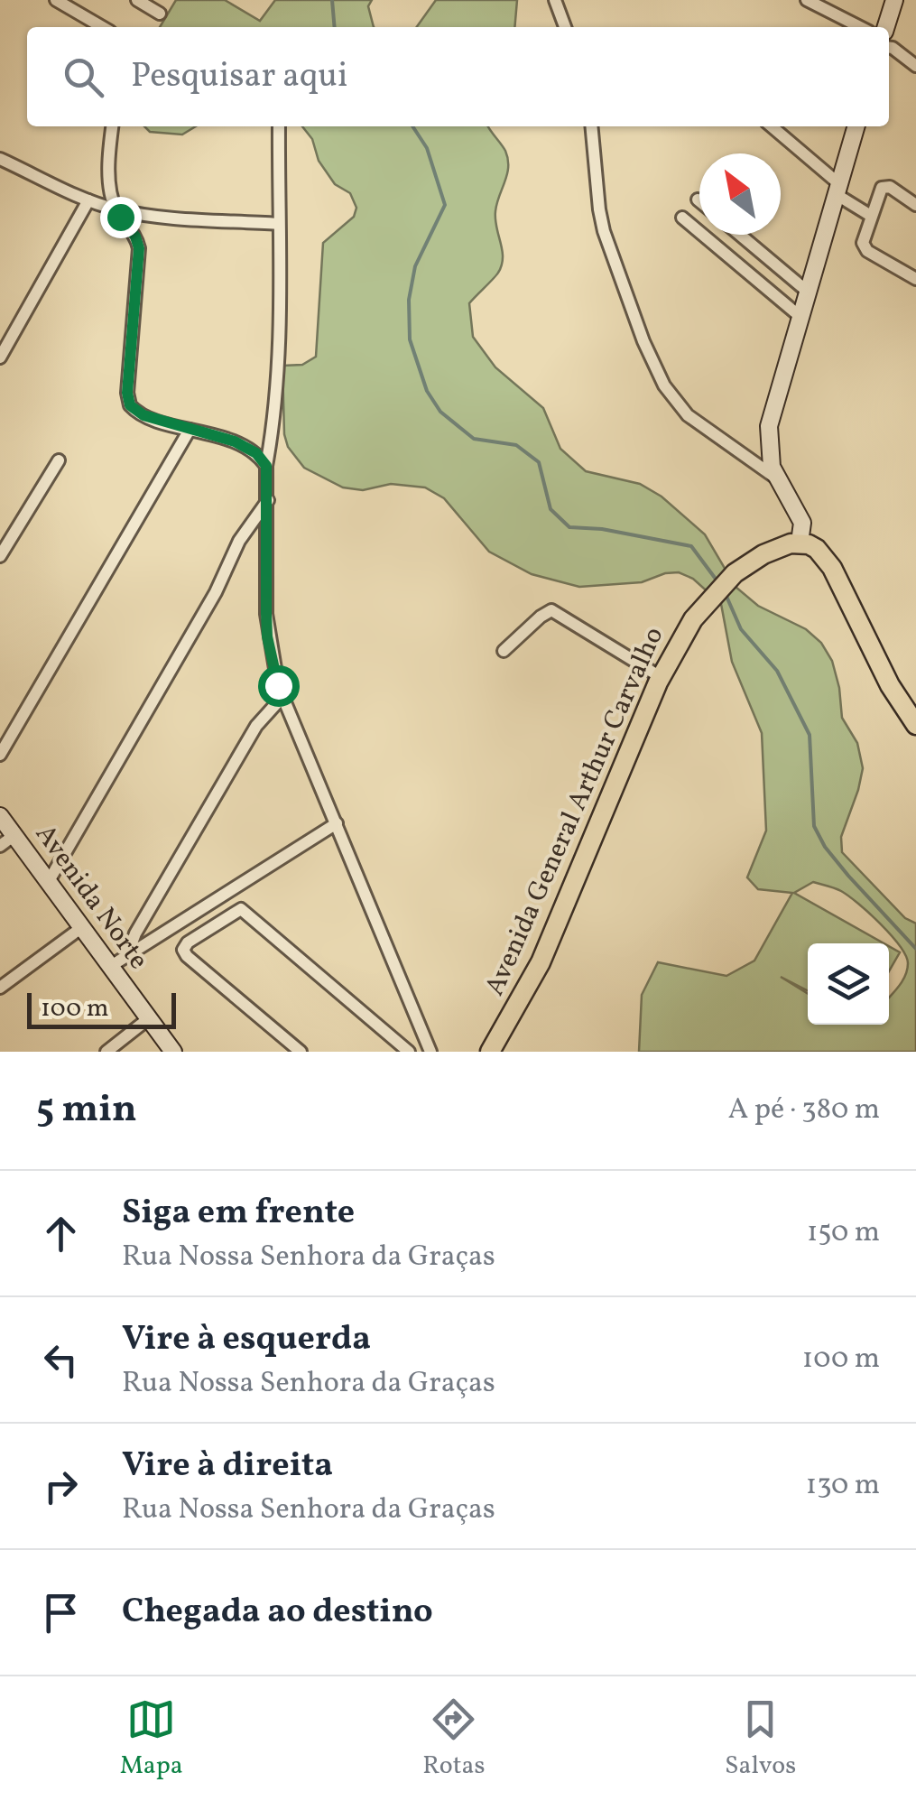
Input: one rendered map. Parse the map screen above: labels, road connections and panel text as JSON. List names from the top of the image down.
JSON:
{
  "streets": {
    "main road": ["Avenida General Arthur Carvalho"],
    "street": ["Avenida Norte"]
  },
  "scale_bar": "100 m",
  "north": "top left",
  "page": {
    "search": "Pesquisar aqui",
    "scale": "100 m",
    "heading": ["5 min", "A pé · 380 m"],
    "list": [
      ["Siga em frente", "Rua Nossa Senhora da Graças", "150 m"],
      ["Vire à esquerda", "Rua Nossa Senhora da Graças", "100 m"],
      ["Vire à direita", "Rua Nossa Senhora da Graças", "130 m"],
      "Chegada ao destino"
    ],
    "nav": ["Mapa", "Rotas", "Salvos"]
  }
}
